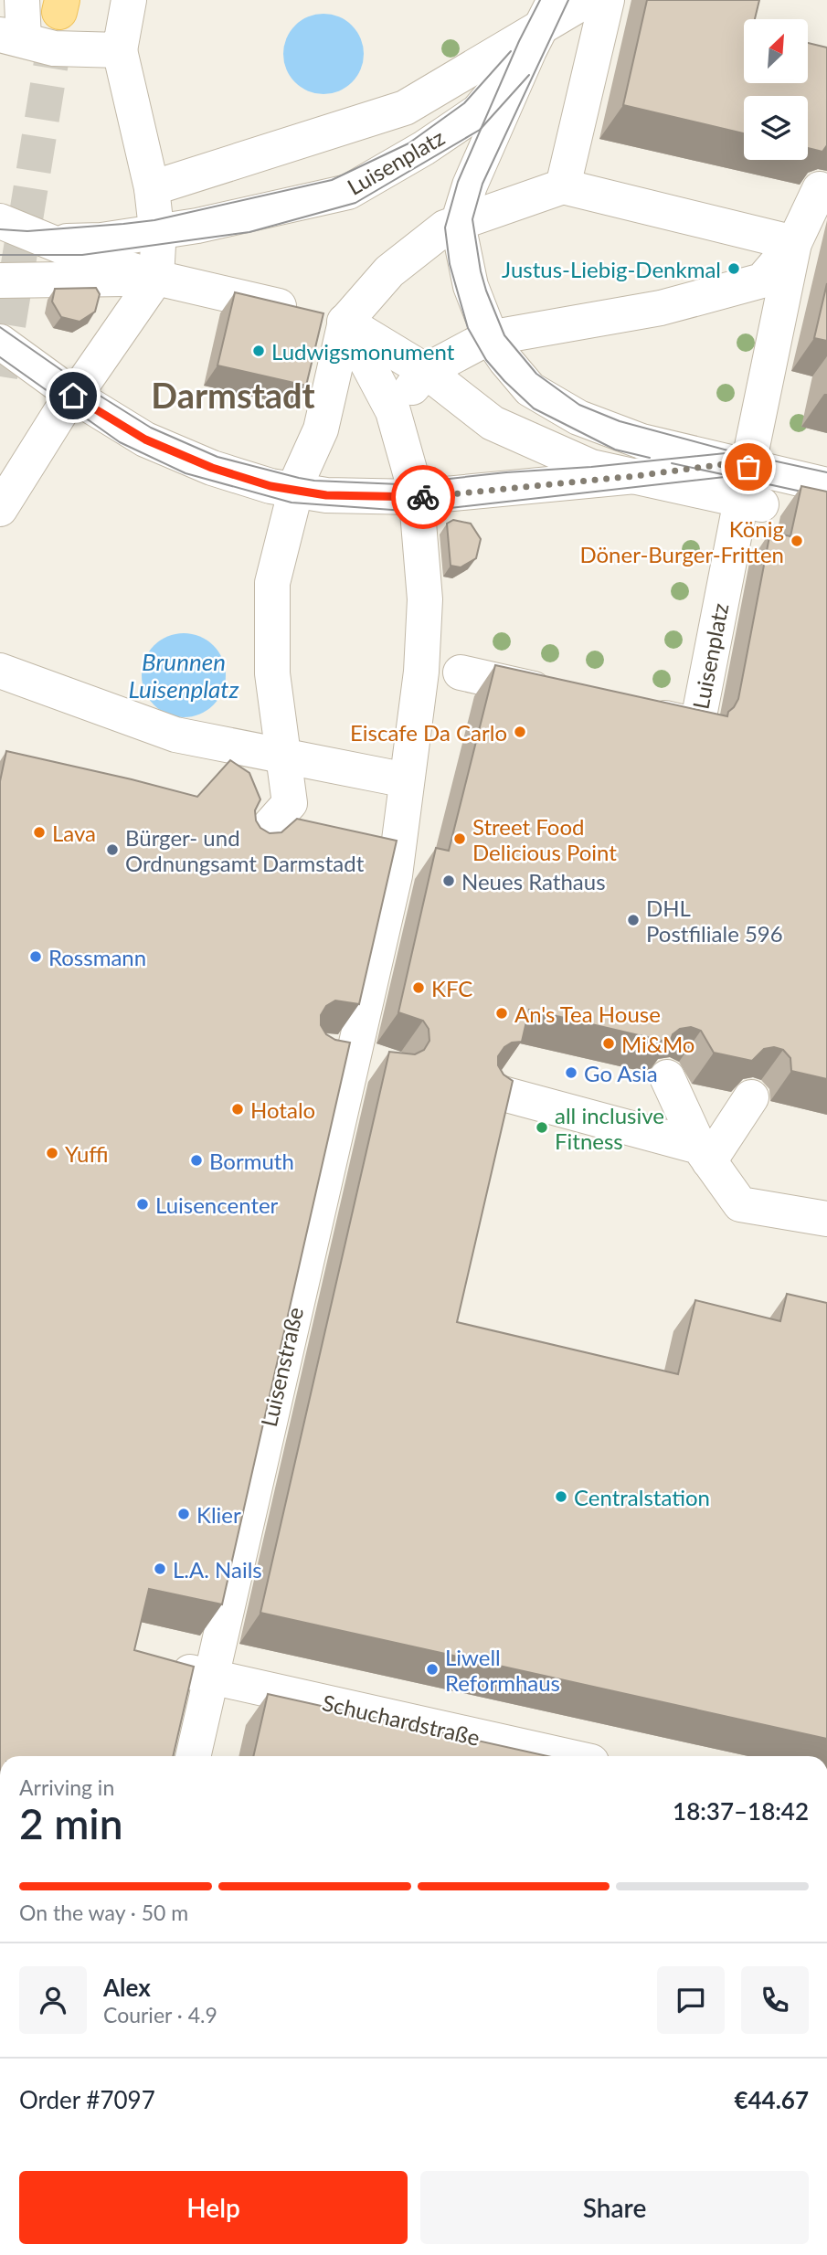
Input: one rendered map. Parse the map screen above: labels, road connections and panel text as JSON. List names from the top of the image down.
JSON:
{
  "streets": {
    "street": ["Luisenplatz", "Luisenstraße", "Schuchardstraße"]
  },
  "crossings": [
    ["Luisenstraße", "Schuchardstraße"]
  ],
  "districts": ["Darmstadt"],
  "water": ["Brunnen Luisenplatz"],
  "places": [
    "Justus-Liebig-Denkmal",
    "Ludwigsmonument",
    "König Döner-Burger-Fritten",
    "Eiscafe Da Carlo",
    "Lava",
    "Street Food Delicious Point",
    "Bürger- und Ordnungsamt Darmstadt",
    "Neues Rathaus",
    "DHL Postfiliale 596",
    "Rossmann",
    "KFC",
    "An's Tea House",
    "Mi&Mo",
    "Go Asia",
    "Hotalo",
    "all inclusive Fitness",
    "Yuffi",
    "Bormuth",
    "Luisencenter",
    "Centralstation",
    "Klier",
    "L.A. Nails",
    "Liwell Reformhaus"
  ],
  "north": "top right",
  "page": {
    "heading": ["2 min", "Arriving in", "18:37–18:42"],
    "panel": [
      "Alex",
      "Courier · 4.9",
      "Order #7097",
      "€44.67"
    ],
    "bar": "On the way · 50 m",
    "buttons": ["Help", "Share"]
  }
}
